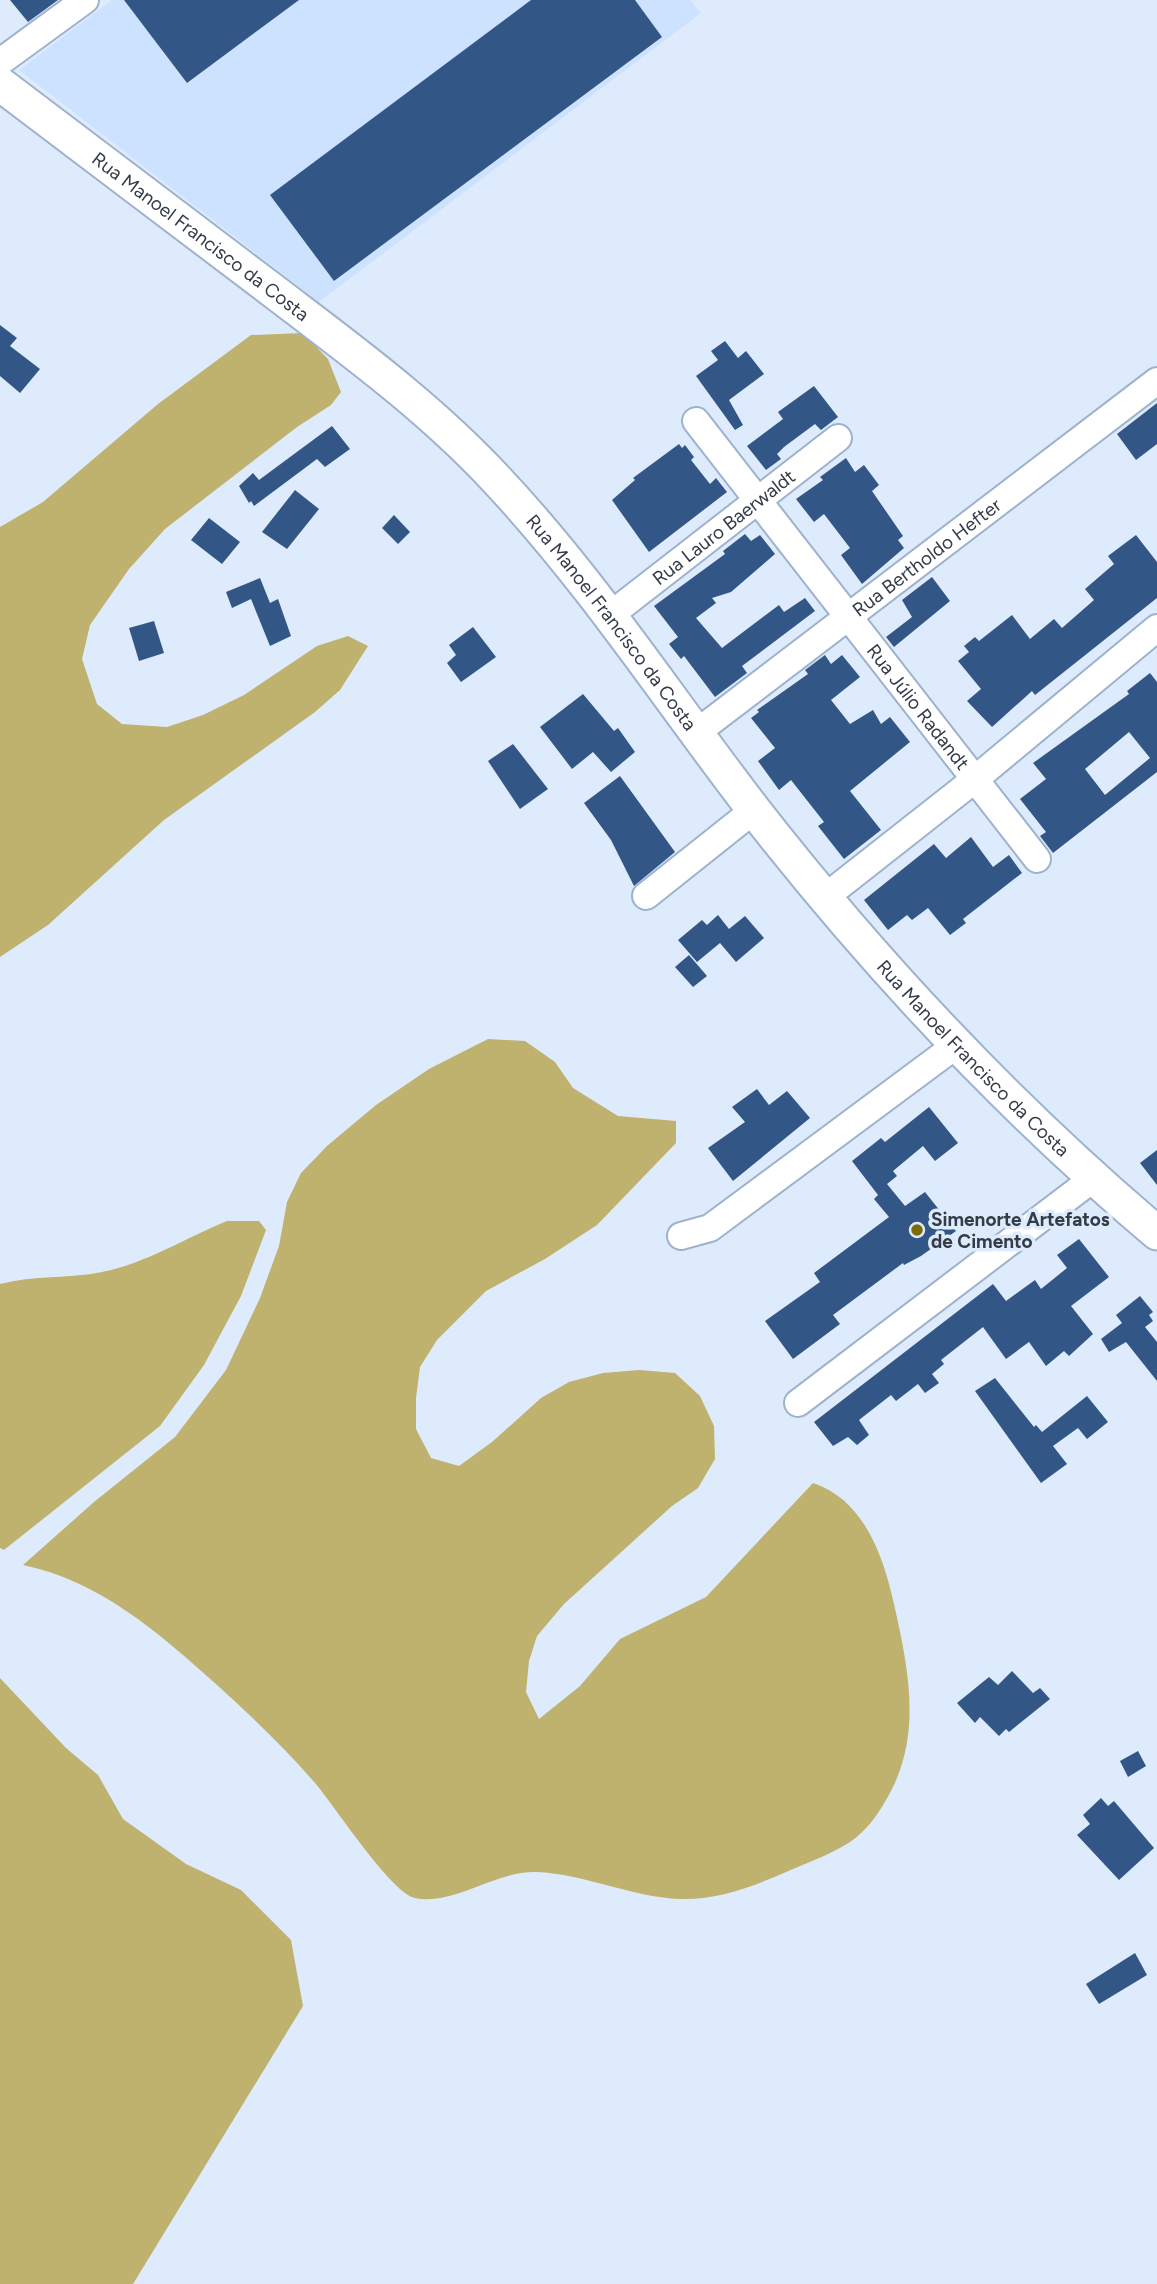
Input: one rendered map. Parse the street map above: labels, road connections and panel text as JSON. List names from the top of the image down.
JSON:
{
  "streets": {
    "main road": ["Rua Manoel Francisco da Costa"],
    "street": ["Rua Lauro Baerwaldt", "Rua Bertholdo Hefter", "Rua Júlio Radandt"]
  },
  "crossings": [
    ["Rua Manoel Francisco da Costa", "Rua Lauro Baerwaldt"],
    ["Rua Manoel Francisco da Costa", "Rua Bertholdo Hefter"],
    ["Rua Lauro Baerwaldt", "Rua Júlio Radandt"],
    ["Rua Bertholdo Hefter", "Rua Júlio Radandt"]
  ],
  "places": ["Simenorte Artefatos de Cimento"]
}
